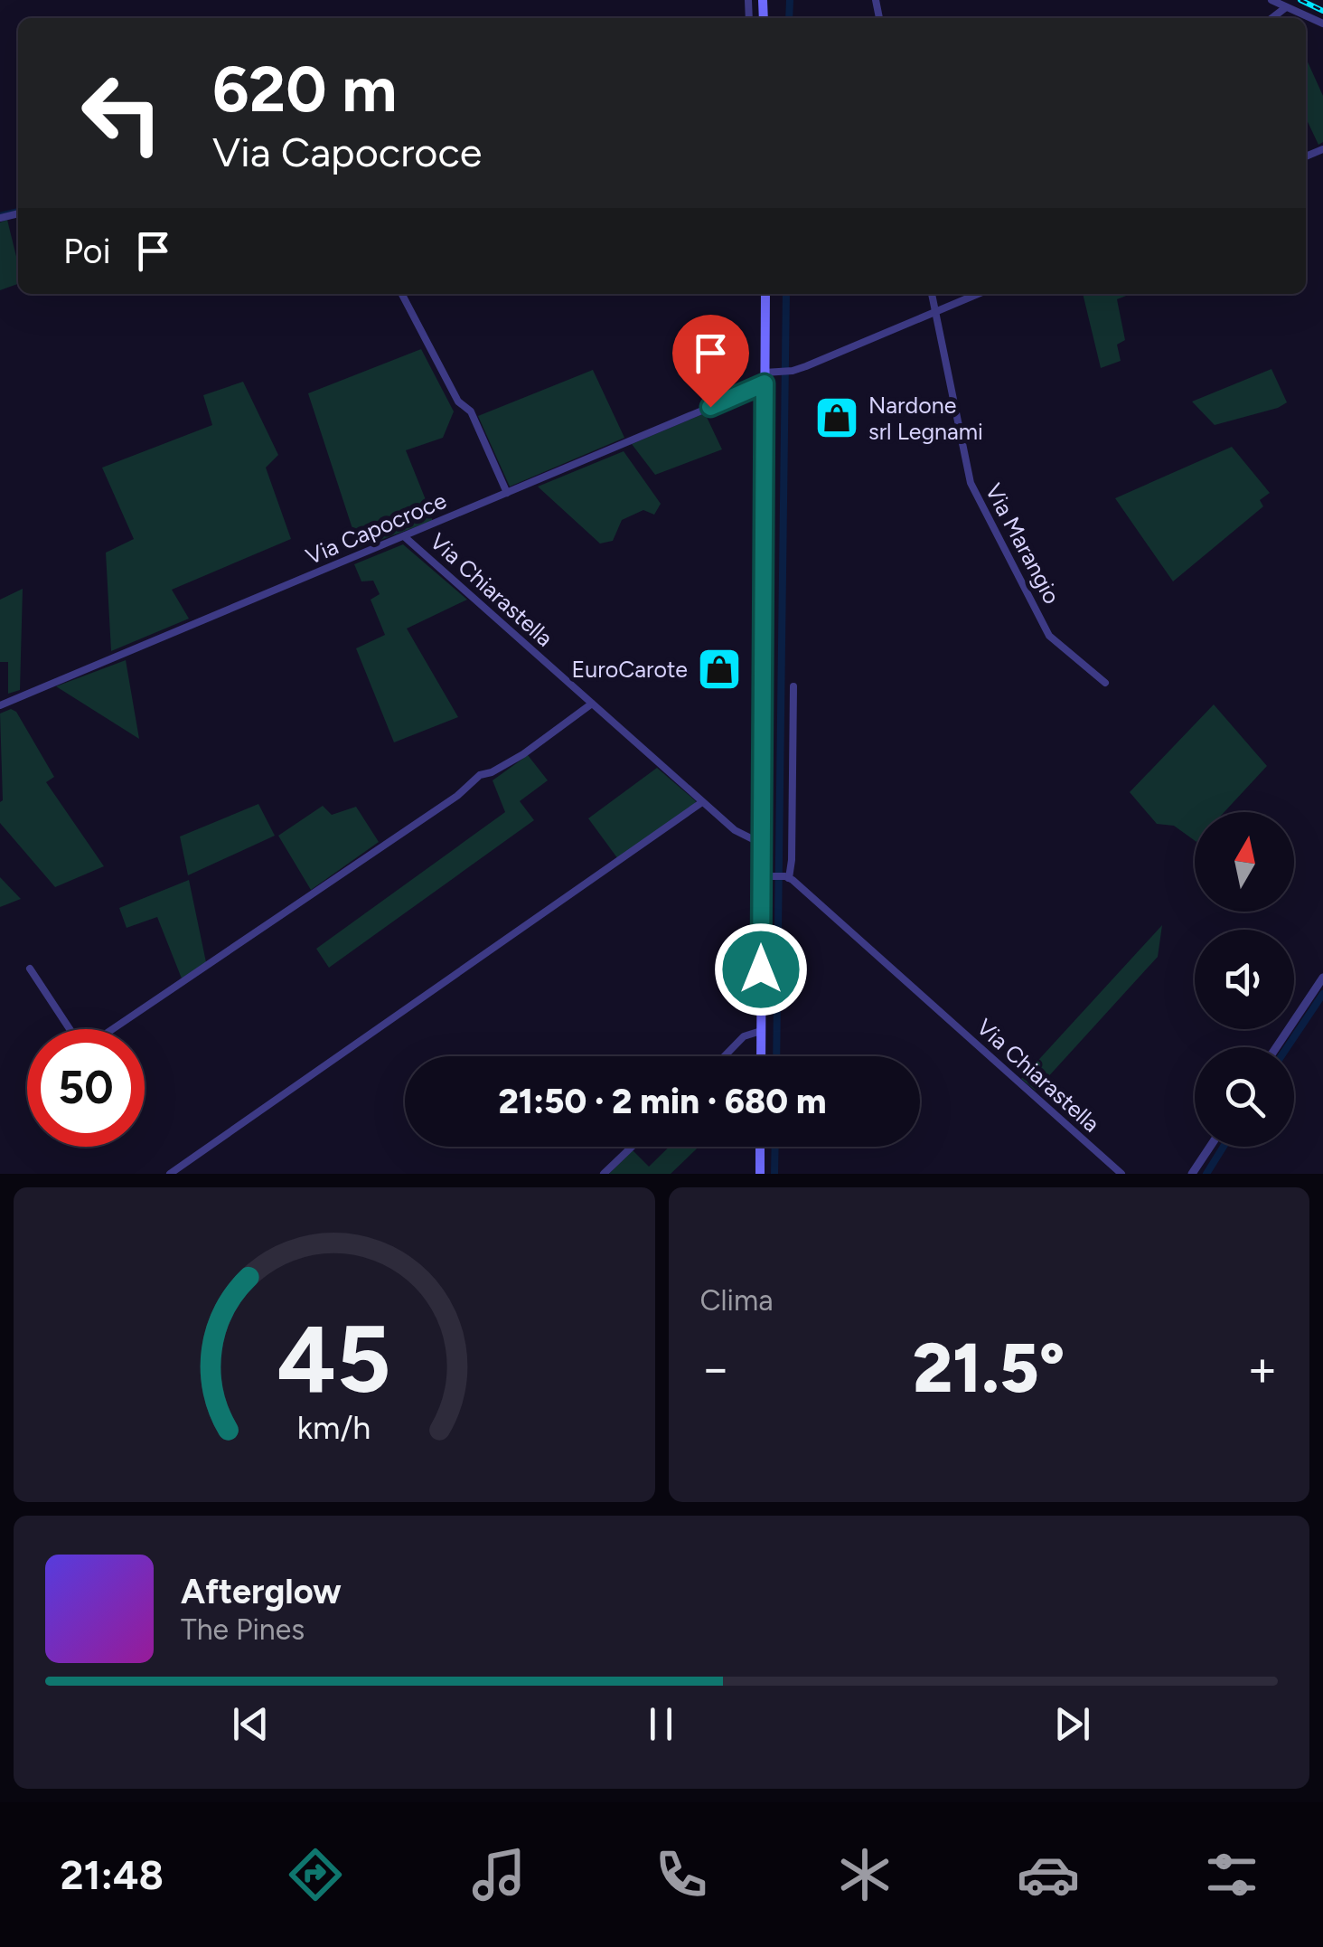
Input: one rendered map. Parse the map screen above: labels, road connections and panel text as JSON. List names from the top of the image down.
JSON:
{
  "streets": {
    "street": ["Via Capocroce", "Via Marangio", "Via Chiarastella"]
  },
  "crossings": [
    ["Via Capocroce", "Via Chiarastella"]
  ],
  "places": {
    "shop": ["Nardone srl Legnami", "EuroCarote"]
  },
  "north": "top",
  "page": {
    "turn": ["620 m", "Via Capocroce"],
    "then": "Poi",
    "limit": "50",
    "trip": "21:50 · 2 min · 680 m",
    "tile": "Clima",
    "heat": ["−", "21.5°", "+"],
    "song": ["Afterglow", "The Pines"],
    "tabs": "21:48",
    "gauge": ["45", "km/h"]
  }
}
